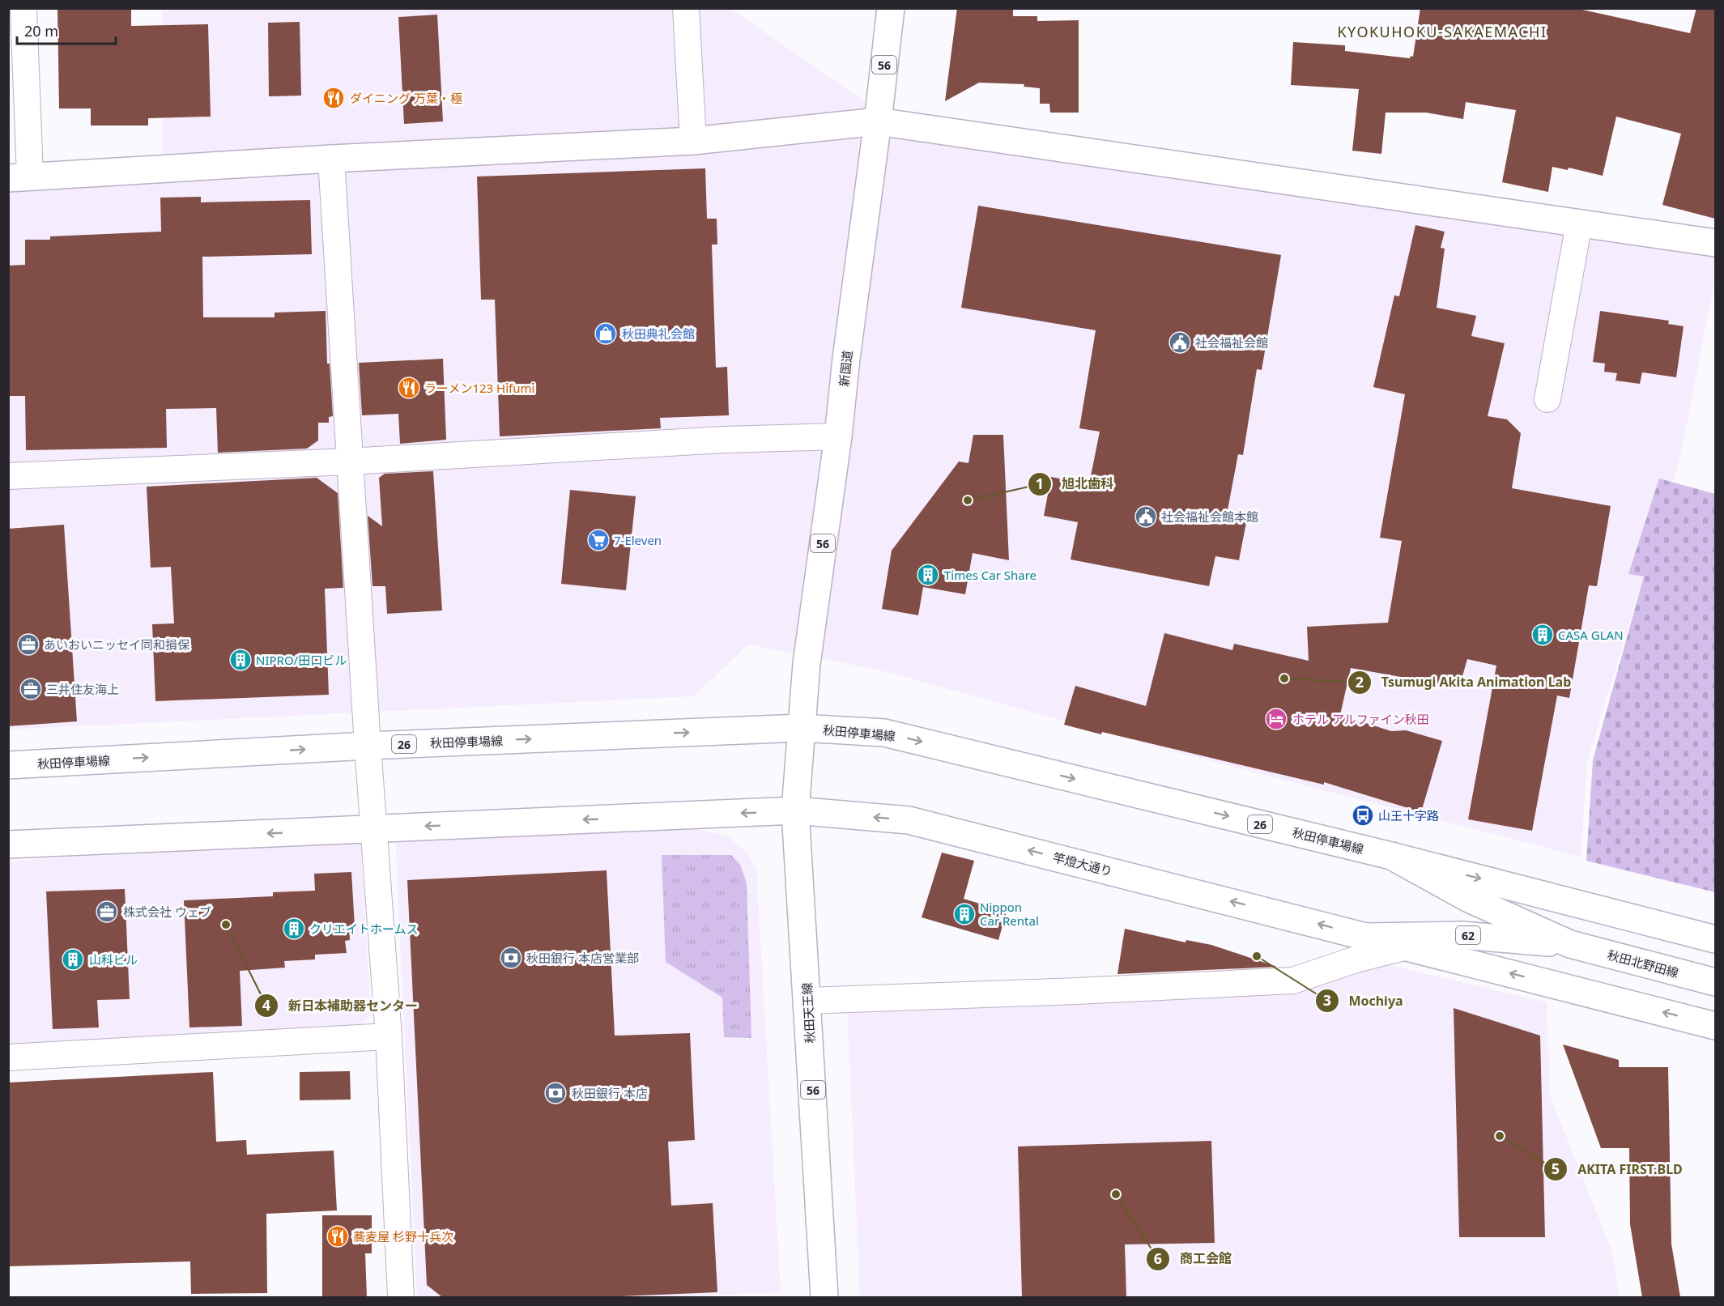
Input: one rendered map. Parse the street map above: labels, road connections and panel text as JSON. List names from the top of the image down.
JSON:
{
  "streets": {
    "main road": [
      "56",
      "新国道",
      "秋田停車場線",
      "26",
      "竿燈大通り",
      "62",
      "秋田北野田線",
      "秋田天王線"
    ]
  },
  "crossings": [
    ["新国道", "秋田停車場線"],
    ["新国道", "秋田天王線"],
    ["秋田停車場線", "62"],
    ["秋田停車場線", "秋田天王線"],
    ["竿燈大通り", "62"],
    ["竿燈大通り", "秋田天王線"],
    ["62", "秋田北野田線"]
  ],
  "one_way": ["竿燈大通り"],
  "districts": ["KYOKUHOKU-SAKAEMACHI"],
  "places": {
    "restaurant": ["ダイニング 万葉・極", "ラーメン123 Hifumi", "蕎麦屋 杉野十兵次"],
    "shop": ["秋田典礼会館"],
    "public building": ["社会福祉会館", "社会福祉会館本館"],
    "other": [
      "旭北歯科",
      "Tsumugi Akita Animation Lab",
      "新日本補助器センター",
      "Mochiya",
      "AKITA FIRST.BLD",
      "商工会館"
    ],
    "supermarket": ["7-Eleven"],
    "building": [
      "Times Car Share",
      "CASA GLAN",
      "NIPRO/田口ビル",
      "Nippon Car Rental",
      "クリエイトホームス",
      "山科ビル"
    ],
    "office": ["あいおいニッセイ同和損保", "三井住友海上", "株式会社 ウェブ"],
    "hotel": ["ホテル アルファイン秋田"],
    "bus stop": ["山王十字路"],
    "bank": ["秋田銀行 本店営業部", "秋田銀行 本店"]
  },
  "scale_bar": "20 m"
}
